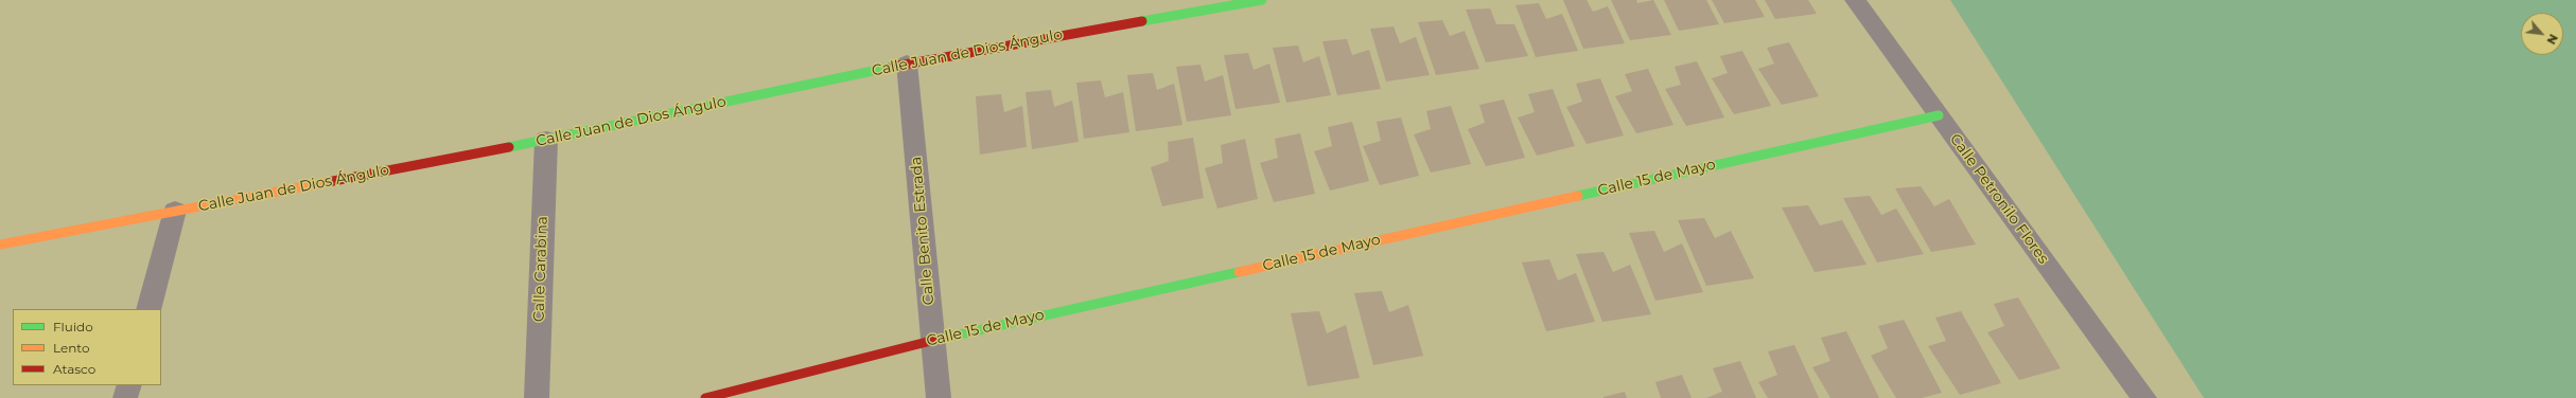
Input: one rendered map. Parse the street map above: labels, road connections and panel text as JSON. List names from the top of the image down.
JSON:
{
  "streets": {
    "street": [
      "Calle Juan de Dios Ángulo",
      "Calle 15 de Mayo",
      "Calle Petronilo Flores",
      "Calle Benito Estrada",
      "Calle Carabina"
    ]
  },
  "crossings": [
    ["Calle Juan de Dios Ángulo", "Calle Benito Estrada"],
    ["Calle Juan de Dios Ángulo", "Calle Carabina"],
    ["Calle 15 de Mayo", "Calle Petronilo Flores"],
    ["Calle 15 de Mayo", "Calle Benito Estrada"]
  ],
  "legend": ["Fluido", "Lento", "Atasco"],
  "north": "bottom right"
}
